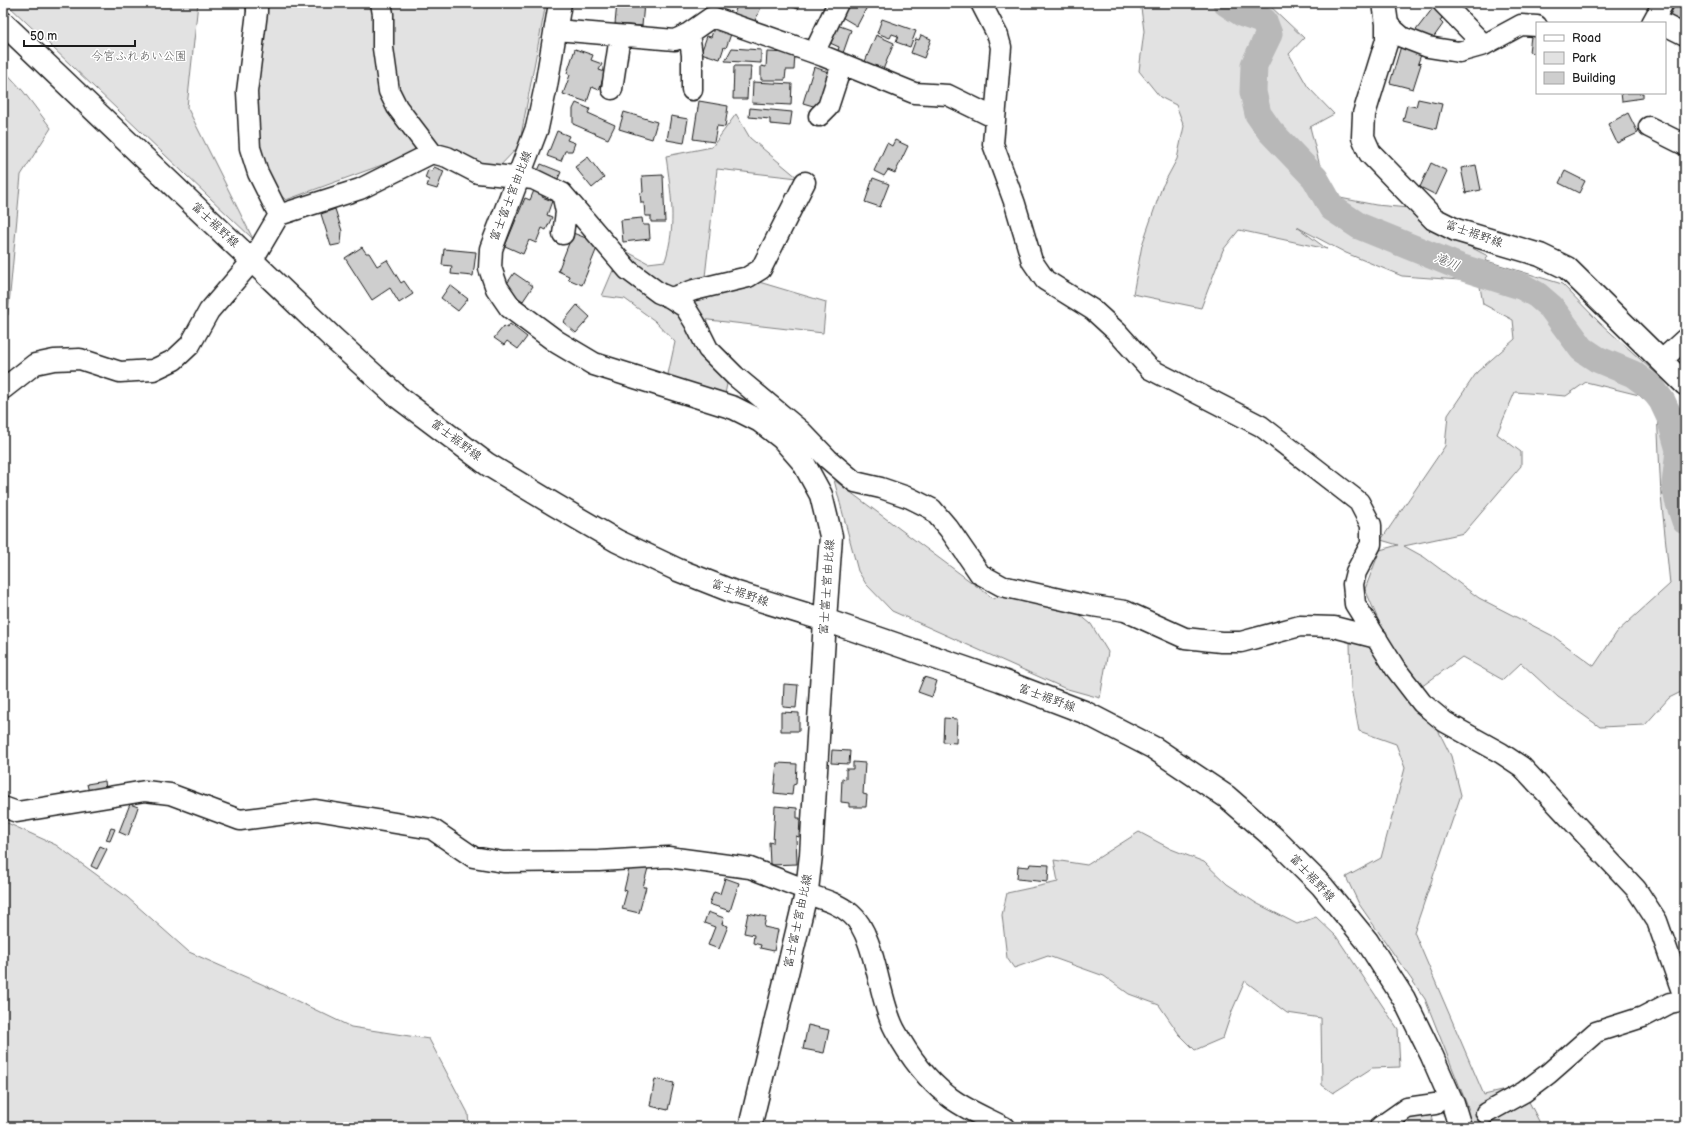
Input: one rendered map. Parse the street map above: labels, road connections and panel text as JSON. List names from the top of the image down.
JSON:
{
  "streets": {
    "main road": ["富士富士宮由比線", "富士裾野線"]
  },
  "crossings": [
    ["富士富士宮由比線", "富士裾野線"]
  ],
  "water": ["滝川"],
  "parks": ["今宮ふれあい公園"],
  "legend": ["Road", "Park", "Building"],
  "scale_bar": "50 m"
}
